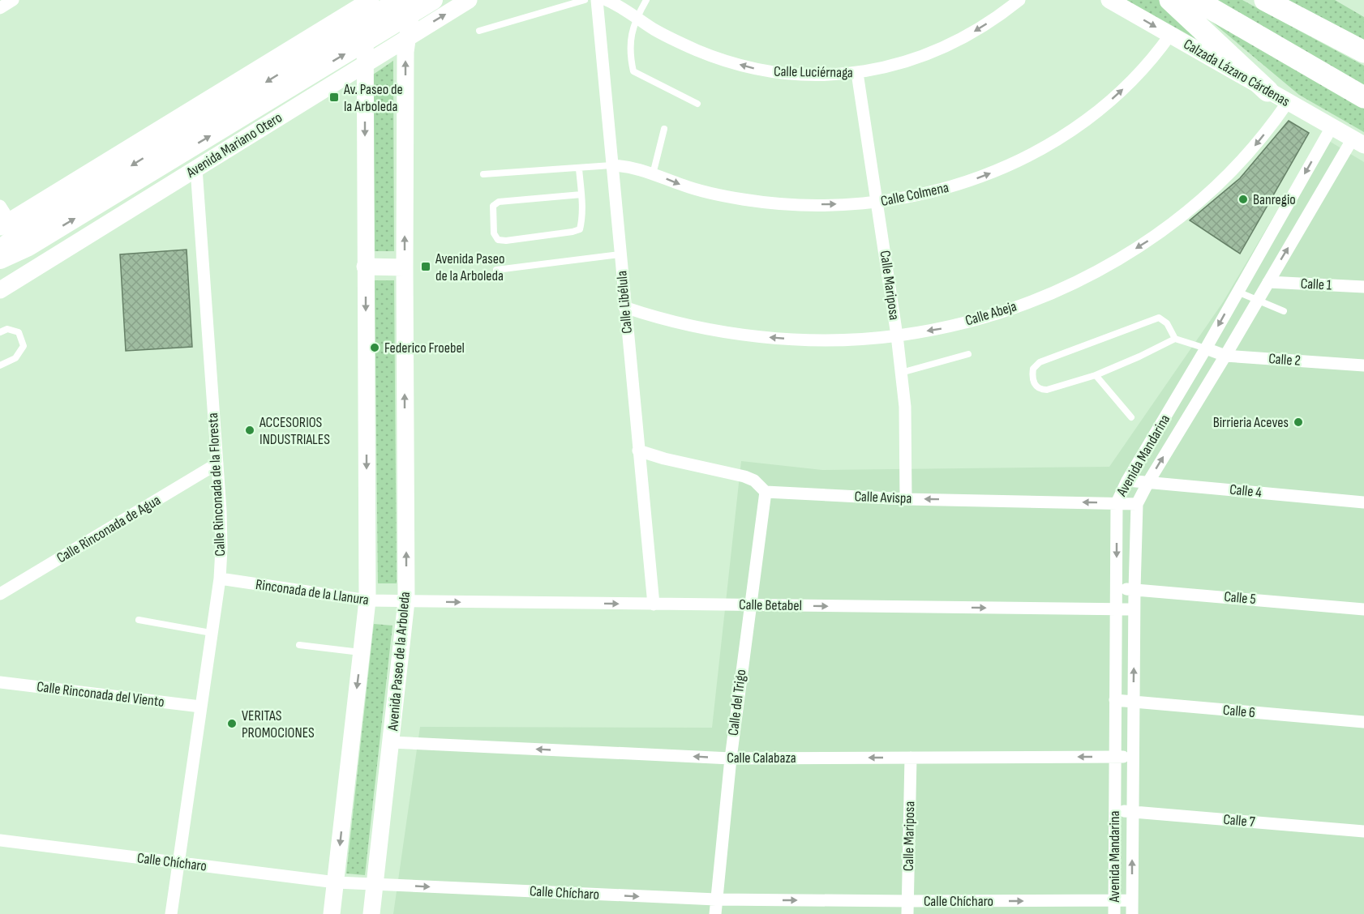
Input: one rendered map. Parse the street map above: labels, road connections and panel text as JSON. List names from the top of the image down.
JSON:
{
  "streets": {
    "main road": ["Avenida Mariano Otero"],
    "street": [
      "Calle Luciérnaga",
      "Calzada Lázaro Cárdenas",
      "Calle Colmena",
      "Calle 1",
      "Calle Mariposa",
      "Calle Libélula",
      "Calle Abeja",
      "Calle 2",
      "Avenida Mandarina",
      "Calle Rinconada de la Floresta",
      "Calle 4",
      "Calle Avispa",
      "Calle Rinconada de Agua",
      "Rinconada de la Llanura",
      "Calle 5",
      "Calle Betabel",
      "Avenida Paseo de la Arboleda",
      "Calle Rinconada del Viento",
      "Calle del Trigo",
      "Calle 6",
      "Calle Calabaza",
      "Calle 7",
      "Calle Chícharo"
    ]
  },
  "crossings": [
    ["Calle Luciérnaga", "Calle Mariposa"],
    ["Calzada Lázaro Cárdenas", "Calle Colmena"],
    ["Calzada Lázaro Cárdenas", "Calle Abeja"],
    ["Calzada Lázaro Cárdenas", "Avenida Mandarina"],
    ["Avenida Mariano Otero", "Calle Rinconada de la Floresta"],
    ["Avenida Mariano Otero", "Avenida Paseo de la Arboleda"],
    ["Calle Colmena", "Calle Mariposa"],
    ["Calle Colmena", "Calle Libélula"],
    ["Calle 1", "Avenida Mandarina"],
    ["Calle Mariposa", "Calle Abeja"],
    ["Calle Mariposa", "Calle Avispa"],
    ["Calle Mariposa", "Calle Calabaza"],
    ["Calle Mariposa", "Calle Chícharo"],
    ["Calle Libélula", "Calle Abeja"],
    ["Calle Libélula", "Calle Betabel"],
    ["Calle 2", "Avenida Mandarina"],
    ["Avenida Mandarina", "Calle 4"],
    ["Avenida Mandarina", "Calle Avispa"],
    ["Avenida Mandarina", "Calle 5"],
    ["Avenida Mandarina", "Calle Betabel"],
    ["Avenida Mandarina", "Calle 6"],
    ["Avenida Mandarina", "Calle Calabaza"],
    ["Avenida Mandarina", "Calle 7"],
    ["Avenida Mandarina", "Calle Chícharo"],
    ["Calle Rinconada de la Floresta", "Calle Rinconada de Agua"],
    ["Calle Rinconada de la Floresta", "Rinconada de la Llanura"],
    ["Calle Rinconada de la Floresta", "Calle Rinconada del Viento"],
    ["Calle Rinconada de la Floresta", "Calle Chícharo"],
    ["Calle Avispa", "Calle del Trigo"],
    ["Rinconada de la Llanura", "Calle Betabel"],
    ["Rinconada de la Llanura", "Avenida Paseo de la Arboleda"],
    ["Calle Betabel", "Avenida Paseo de la Arboleda"],
    ["Calle Betabel", "Calle del Trigo"],
    ["Avenida Paseo de la Arboleda", "Calle Calabaza"],
    ["Avenida Paseo de la Arboleda", "Calle Chícharo"],
    ["Calle del Trigo", "Calle Calabaza"],
    ["Calle del Trigo", "Calle Chícharo"]
  ],
  "one_way": [
    "Calle Luciérnaga",
    "Calle Colmena",
    "Calle Abeja",
    "Calle Avispa",
    "Calle Betabel",
    "Calle Calabaza",
    "Calle Chícharo"
  ],
  "places": {
    "transit": ["Av. Paseo de la Arboleda", "Avenida Paseo de la Arboleda"],
    "other": [
      "Banregio",
      "Federico Froebel",
      "Birrieria Aceves",
      "ACCESORIOS INDUSTRIALES",
      "VERITAS PROMOCIONES"
    ]
  }
}
